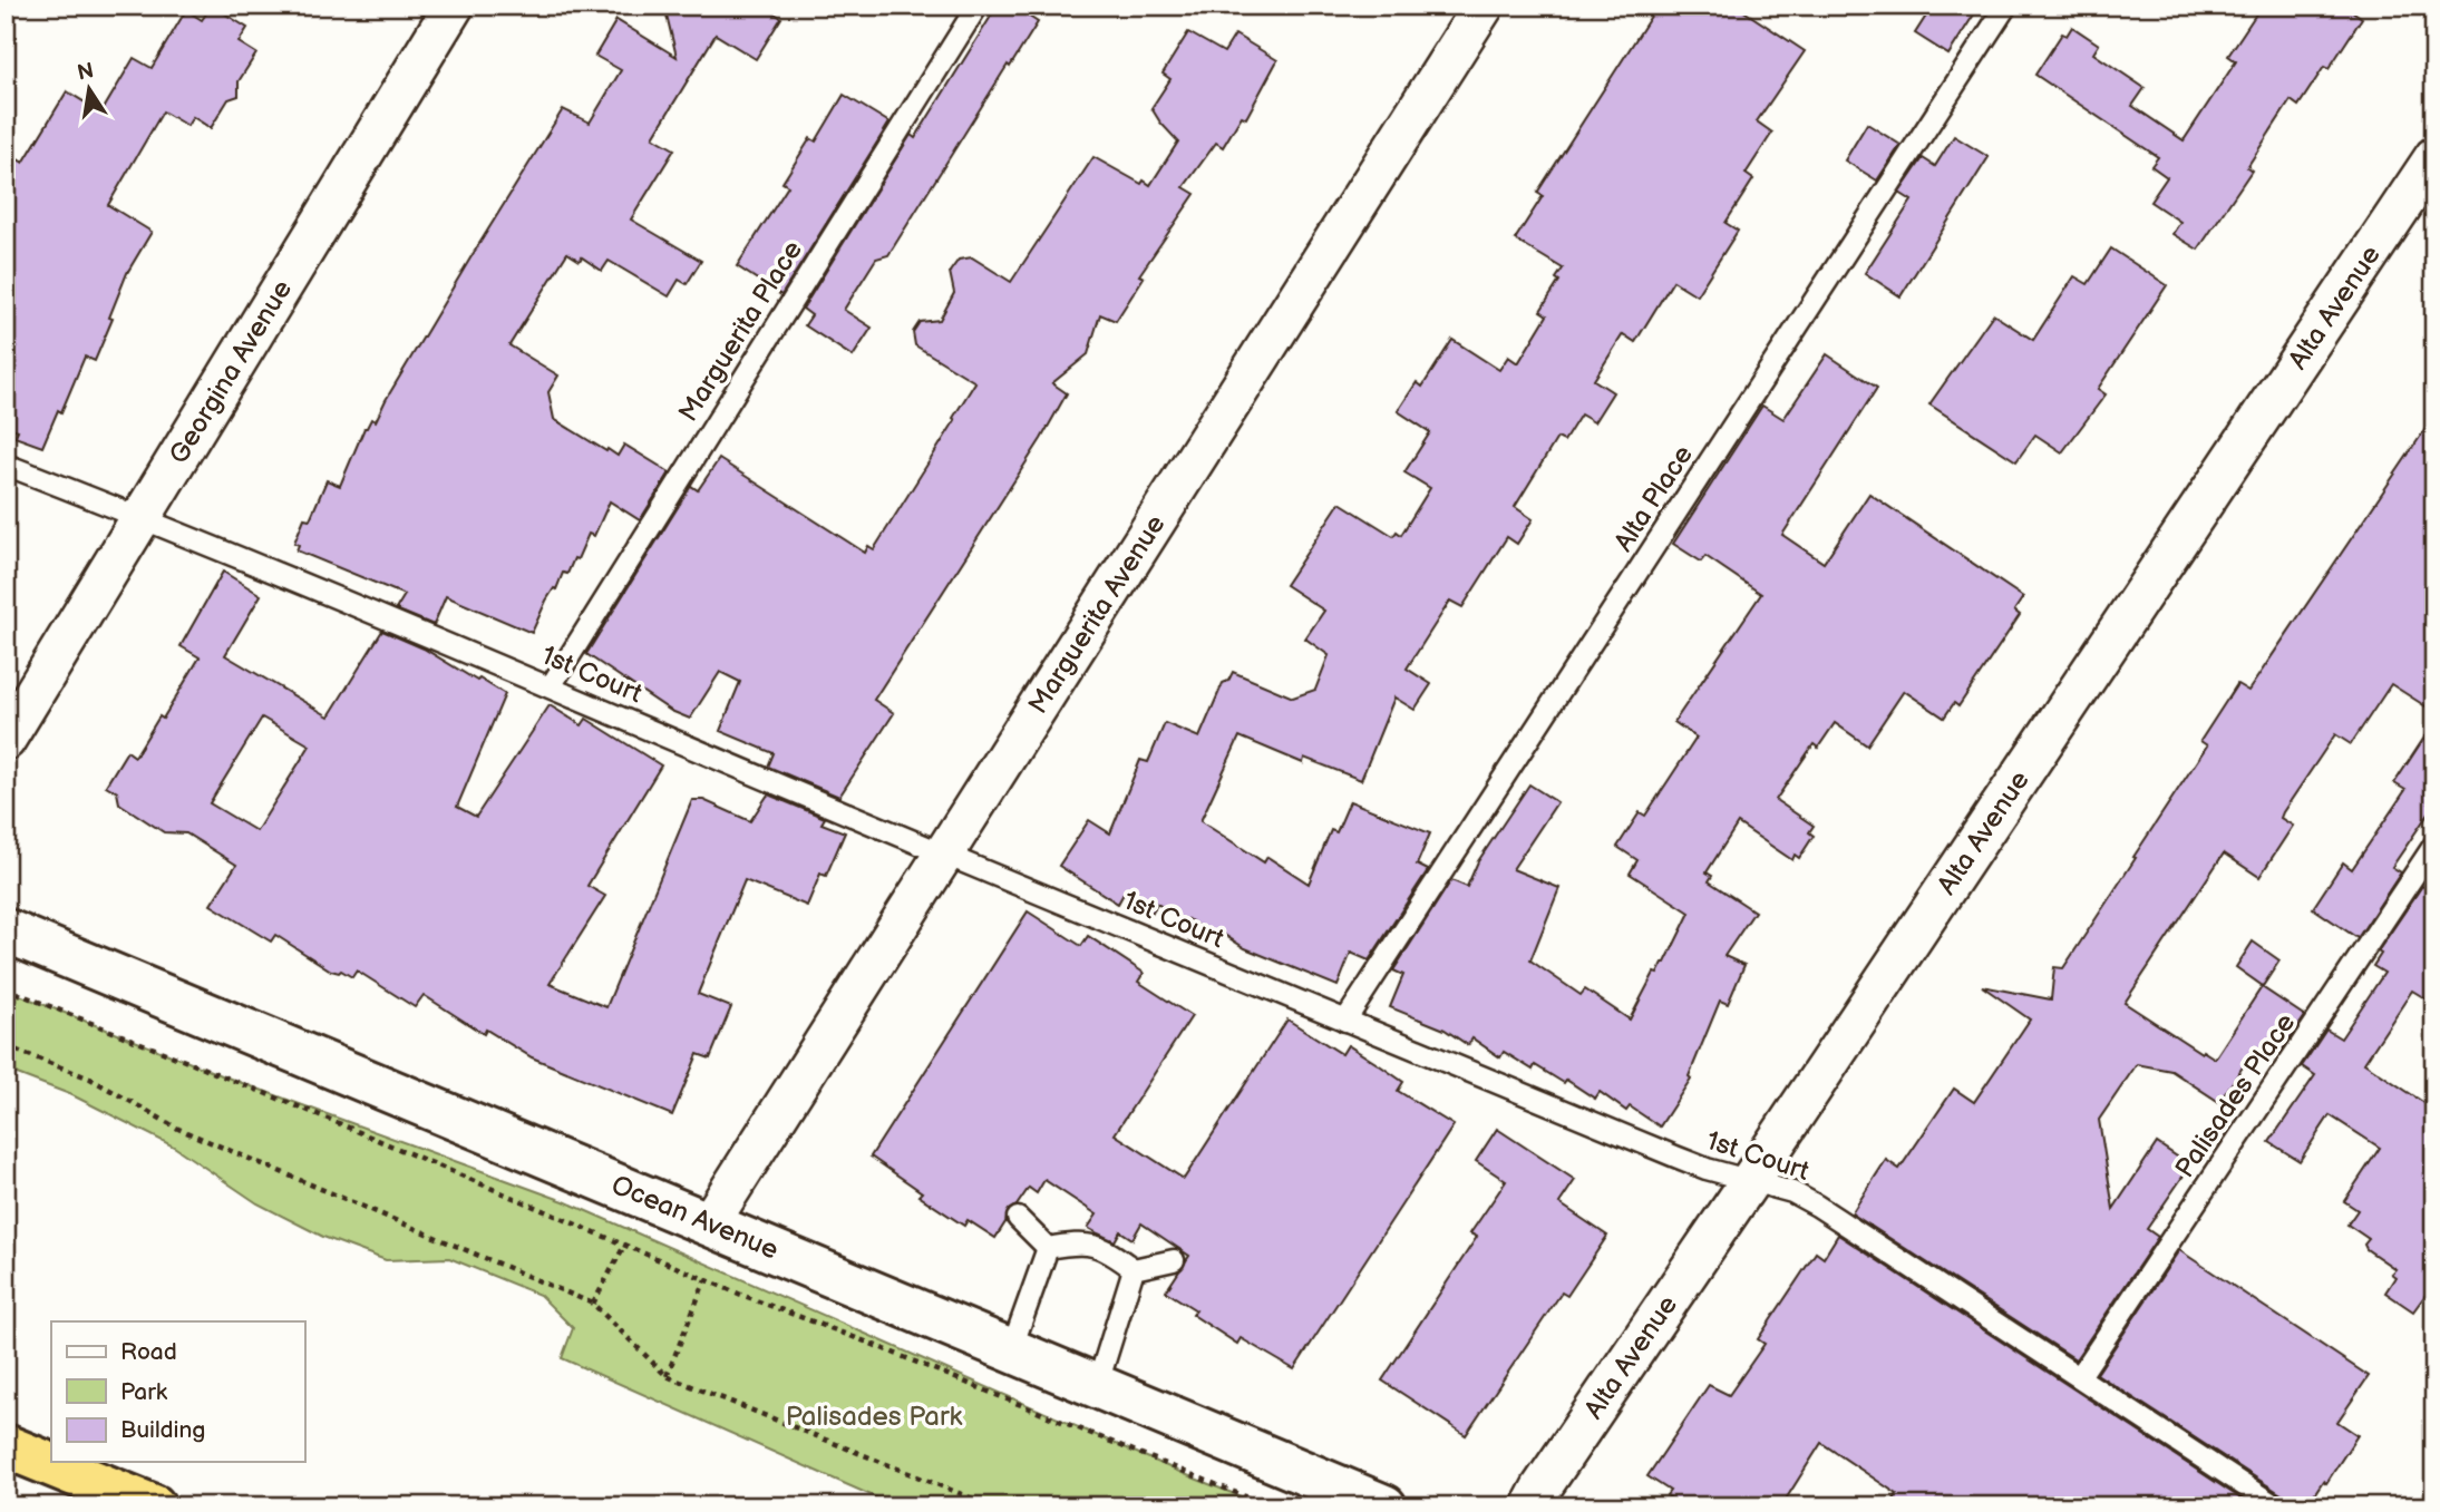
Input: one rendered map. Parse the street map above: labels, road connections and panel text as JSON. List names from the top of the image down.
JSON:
{
  "streets": {
    "main road": ["Ocean Avenue"],
    "street": ["Alta Avenue", "Georgina Avenue", "Marguerita Avenue"],
    "lane": [
      "Marguerita Place",
      "Alta Place",
      "1st Court",
      "Palisades Place"
    ]
  },
  "crossings": [
    ["Alta Avenue", "1st Court"],
    ["Marguerita Place", "1st Court"],
    ["Georgina Avenue", "1st Court"],
    ["Alta Place", "1st Court"],
    ["Marguerita Avenue", "1st Court"],
    ["Marguerita Avenue", "Ocean Avenue"],
    ["1st Court", "Palisades Place"]
  ],
  "parks": ["Palisades Park"],
  "legend": ["Road", "Park", "Building"],
  "north": "top"
}
